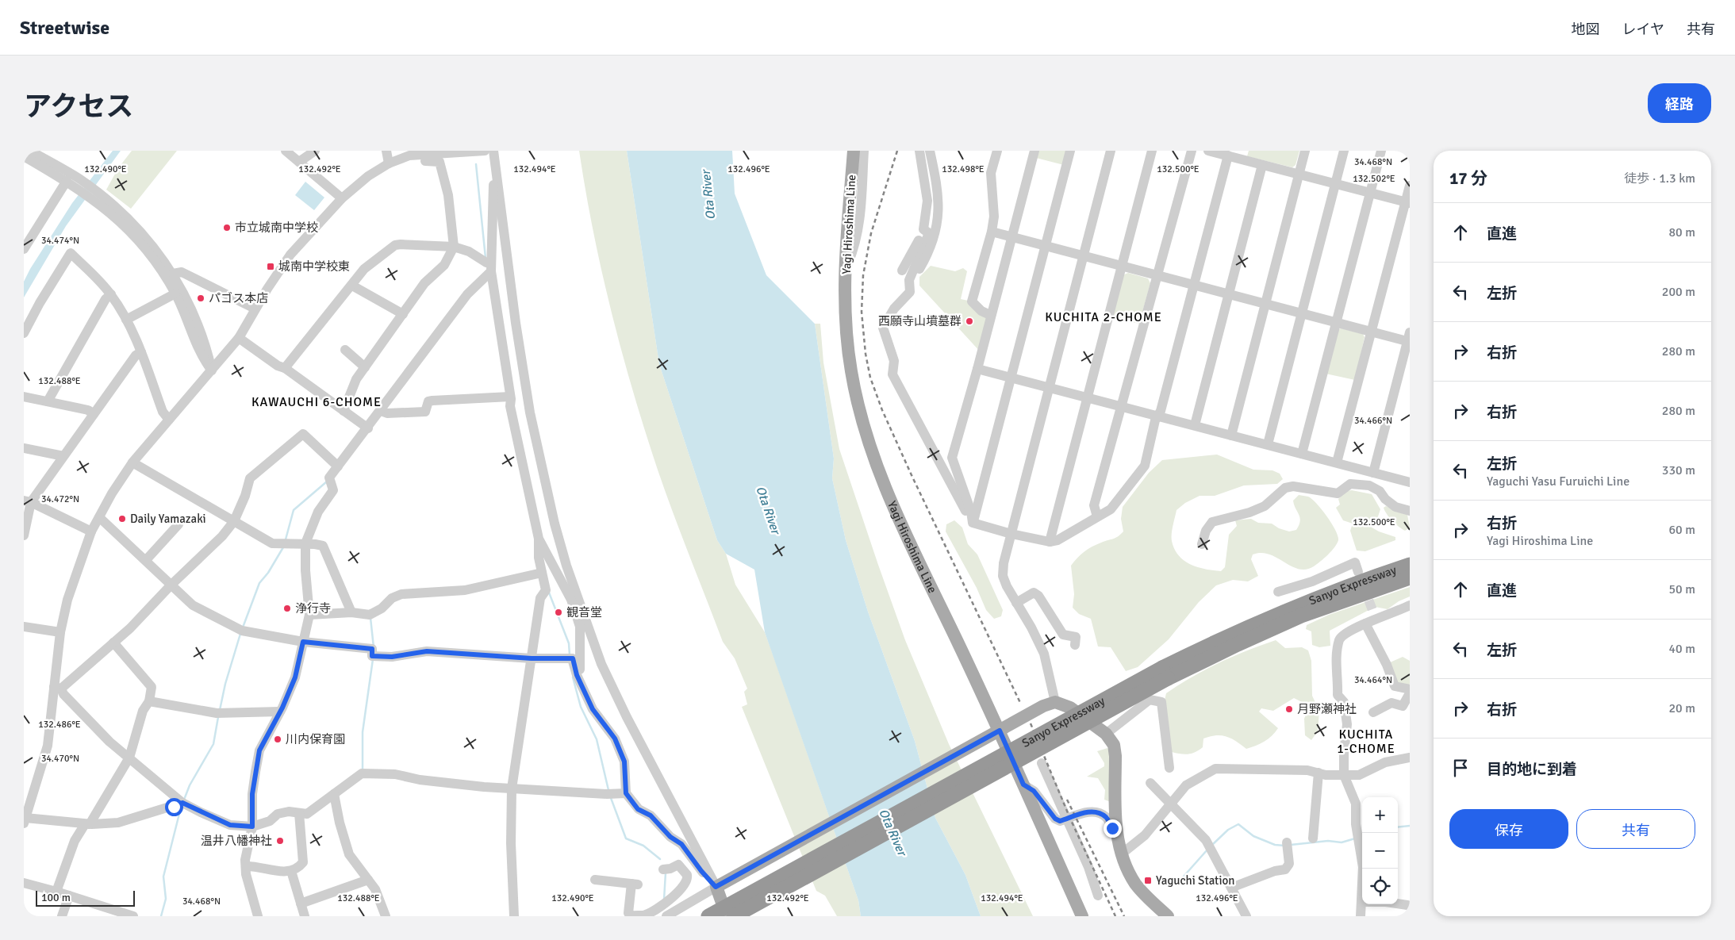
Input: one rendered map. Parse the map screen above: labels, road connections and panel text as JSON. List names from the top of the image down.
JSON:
{
  "streets": {
    "highway": ["Sanyo Expressway"],
    "main road": ["Yagi Hiroshima Line"]
  },
  "districts": ["KUCHITA 2-CHOME", "KAWAUCHI 6-CHOME", "KUCHITA 1-CHOME"],
  "water": ["Ota River"],
  "places": {
    "other": [
      "市立城南中学校",
      "パゴス本店",
      "西願寺山墳墓群",
      "Daily Yamazaki",
      "浄行寺",
      "観音堂",
      "月野瀬神社",
      "川内保育園",
      "温井八幡神社"
    ],
    "transit": ["城南中学校東", "Yaguchi Station"]
  },
  "scale_bar": "100 m",
  "page": {
    "header": "Streetwise",
    "nav": ["地図", "レイヤ", "共有"],
    "title": "アクセス",
    "buttons": [
      "経路",
      ["保存", "共有"]
    ],
    "heading": ["17 分", "徒歩 · 1.3 km"],
    "list": [
      ["直進", "80 m"],
      ["左折", "200 m"],
      ["右折", "280 m"],
      ["右折", "280 m"],
      ["左折", "Yaguchi Yasu Furuichi Line", "330 m"],
      ["右折", "Yagi Hiroshima Line", "60 m"],
      ["直進", "50 m"],
      ["左折", "40 m"],
      ["右折", "20 m"],
      "目的地に到着"
    ],
    "map_buttons": ["+", "−"],
    "scale": "100 m"
  },
  "coordinates": [
    "34.468°N",
    "132.490°E",
    "132.492°E",
    "132.494°E",
    "132.496°E",
    "132.498°E",
    "132.500°E",
    "132.502°E",
    "34.474°N",
    "132.488°E",
    "34.466°N",
    "34.472°N",
    "34.464°N",
    "132.486°E",
    "34.470°N"
  ]
}
